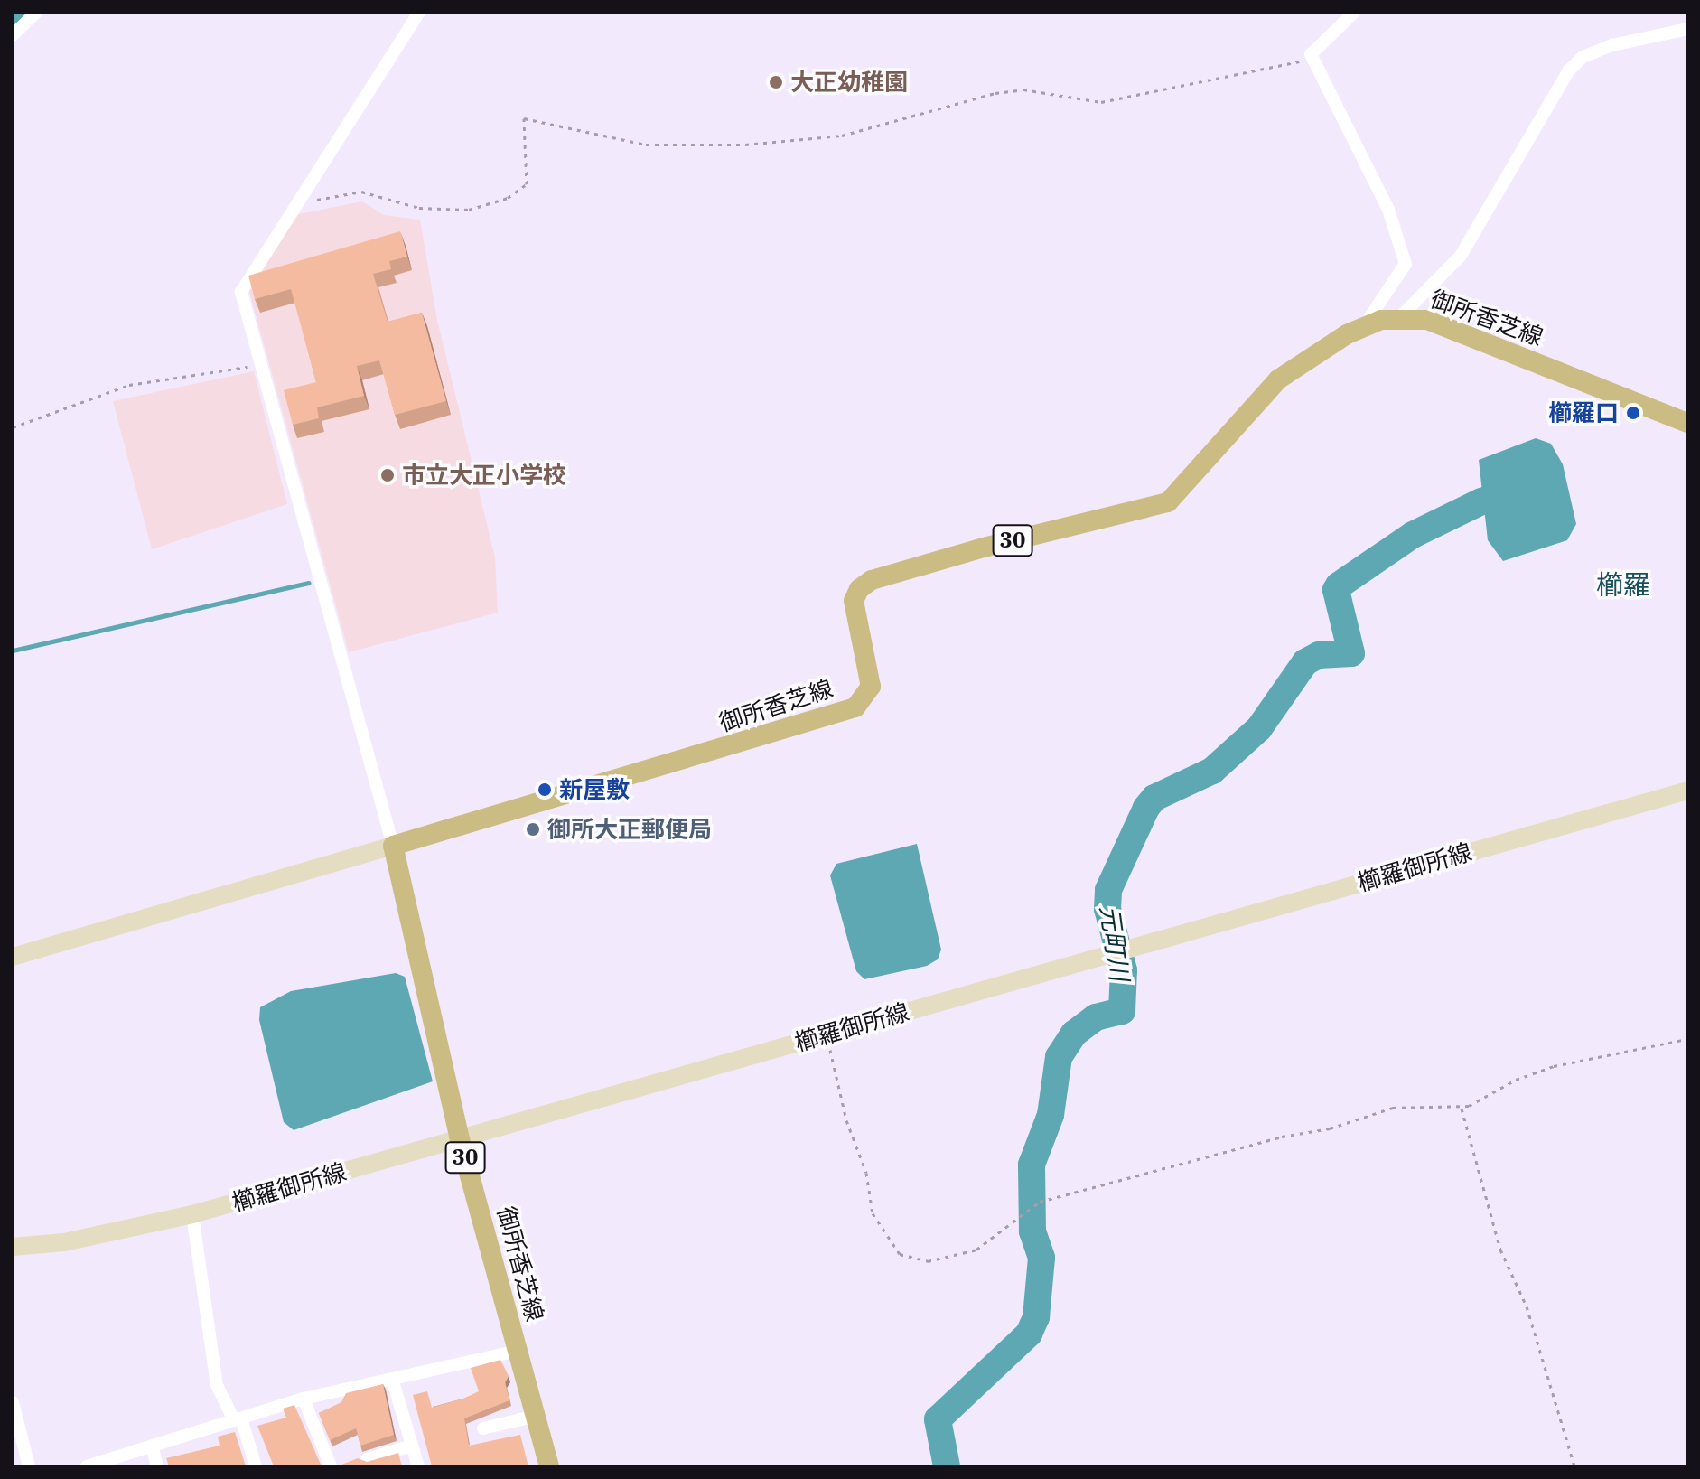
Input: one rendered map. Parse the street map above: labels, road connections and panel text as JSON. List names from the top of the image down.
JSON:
{
  "streets": {
    "main road": ["御所香芝線", "30", "櫛羅御所線"]
  },
  "crossings": [
    ["御所香芝線", "櫛羅御所線"]
  ],
  "districts": ["櫛羅"],
  "water": ["元町川"],
  "places": [
    "大正幼稚園",
    "櫛羅口",
    "市立大正小学校",
    "新屋敷",
    "御所大正郵便局"
  ]
}
